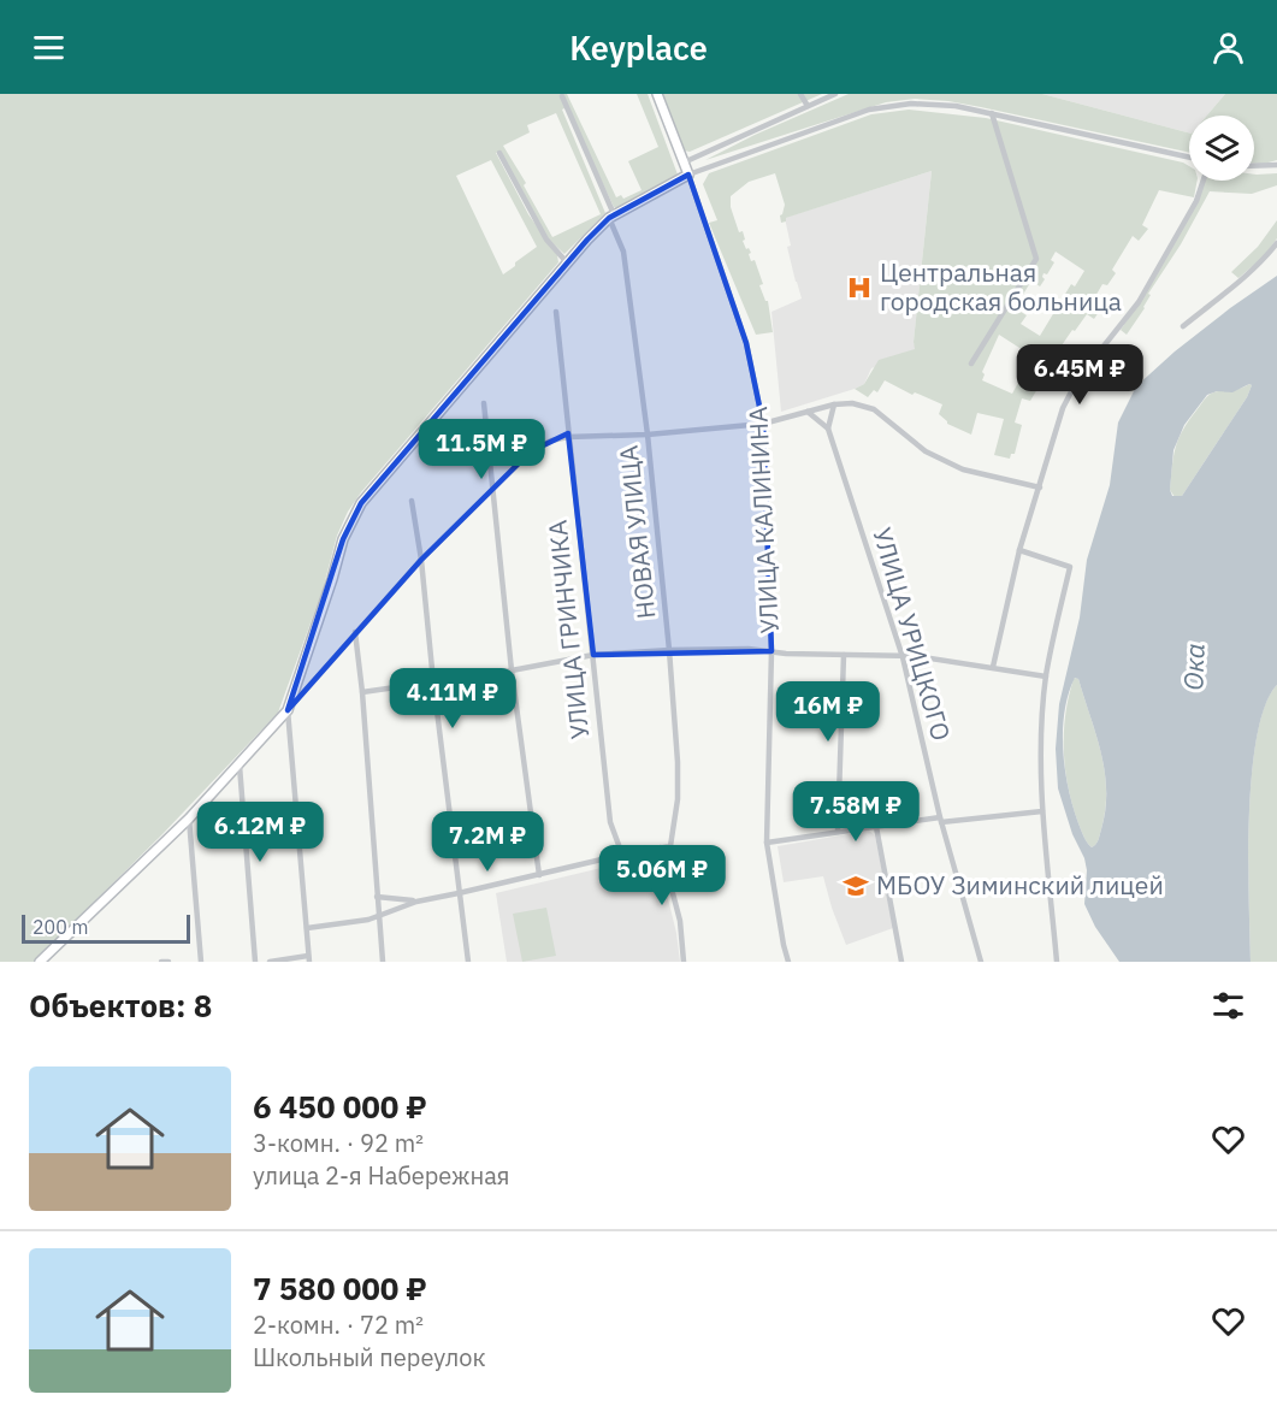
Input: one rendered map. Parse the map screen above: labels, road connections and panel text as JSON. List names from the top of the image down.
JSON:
{
  "streets": {
    "street": [
      "УЛИЦА КАЛИНИНА",
      "НОВАЯ УЛИЦА",
      "УЛИЦА ГРИНЧИКА",
      "УЛИЦА УРИЦКОГО"
    ]
  },
  "water": ["Ока"],
  "places": {
    "hospital": ["Центральная городская больница"],
    "school or university": ["МБОУ Зиминский лицей"]
  },
  "scale_bar": "200 m",
  "page": {
    "header": "Keyplace",
    "price": [
      "6.45M ₽",
      "11.5M ₽",
      "4.11M ₽",
      "16M ₽",
      "7.58M ₽",
      "6.12M ₽",
      "7.2M ₽",
      "5.06M ₽"
    ],
    "scale": "200 m",
    "heading": "Объектов: 8",
    "list": [
      {
        "name": "6 450 000 ₽",
        "note": "3-комн. · 92 m² · улица 2-я Набережная"
      },
      {
        "name": "7 580 000 ₽",
        "note": "2-комн. · 72 m² · Школьный переулок"
      }
    ]
  }
}
